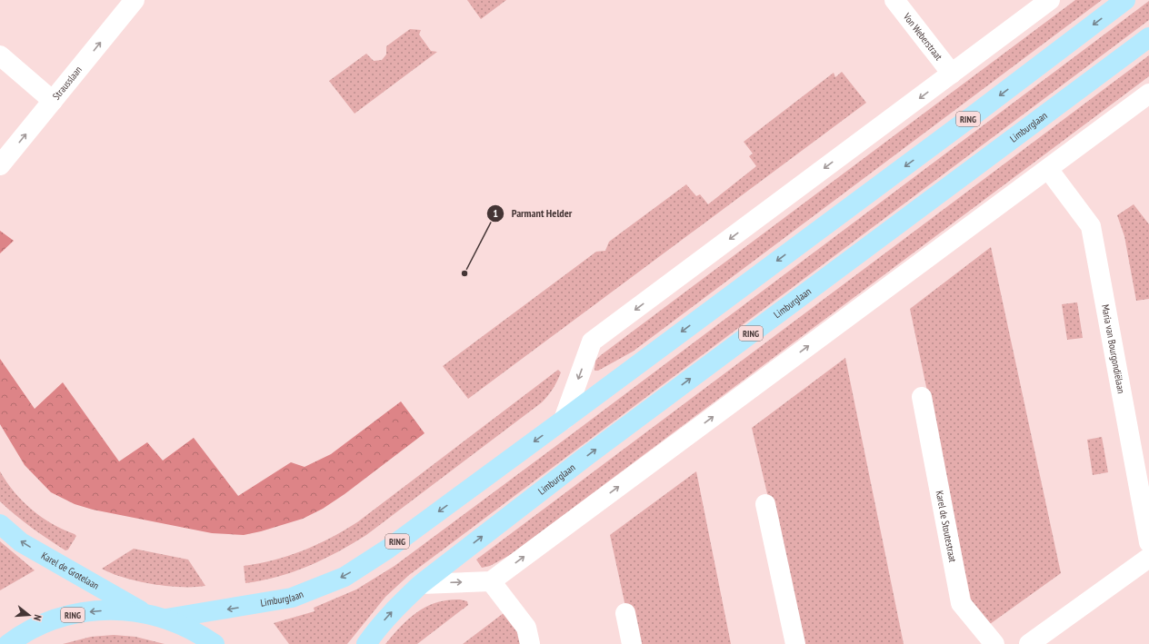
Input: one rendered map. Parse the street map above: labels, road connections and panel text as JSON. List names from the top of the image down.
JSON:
{
  "streets": {
    "main road": ["RING", "Limburglaan", "Karel de Grotelaan"],
    "street": [
      "Von Weberstraat",
      "Strausslaan",
      "Maria van Bourgondiëlaan",
      "Karel de Stoutestraat"
    ]
  },
  "crossings": [
    ["RING", "Limburglaan"],
    ["RING", "Karel de Grotelaan"]
  ],
  "one_way": ["Strausslaan", "Karel de Grotelaan"],
  "places": ["Parmant Helder"],
  "north": "right"
}
